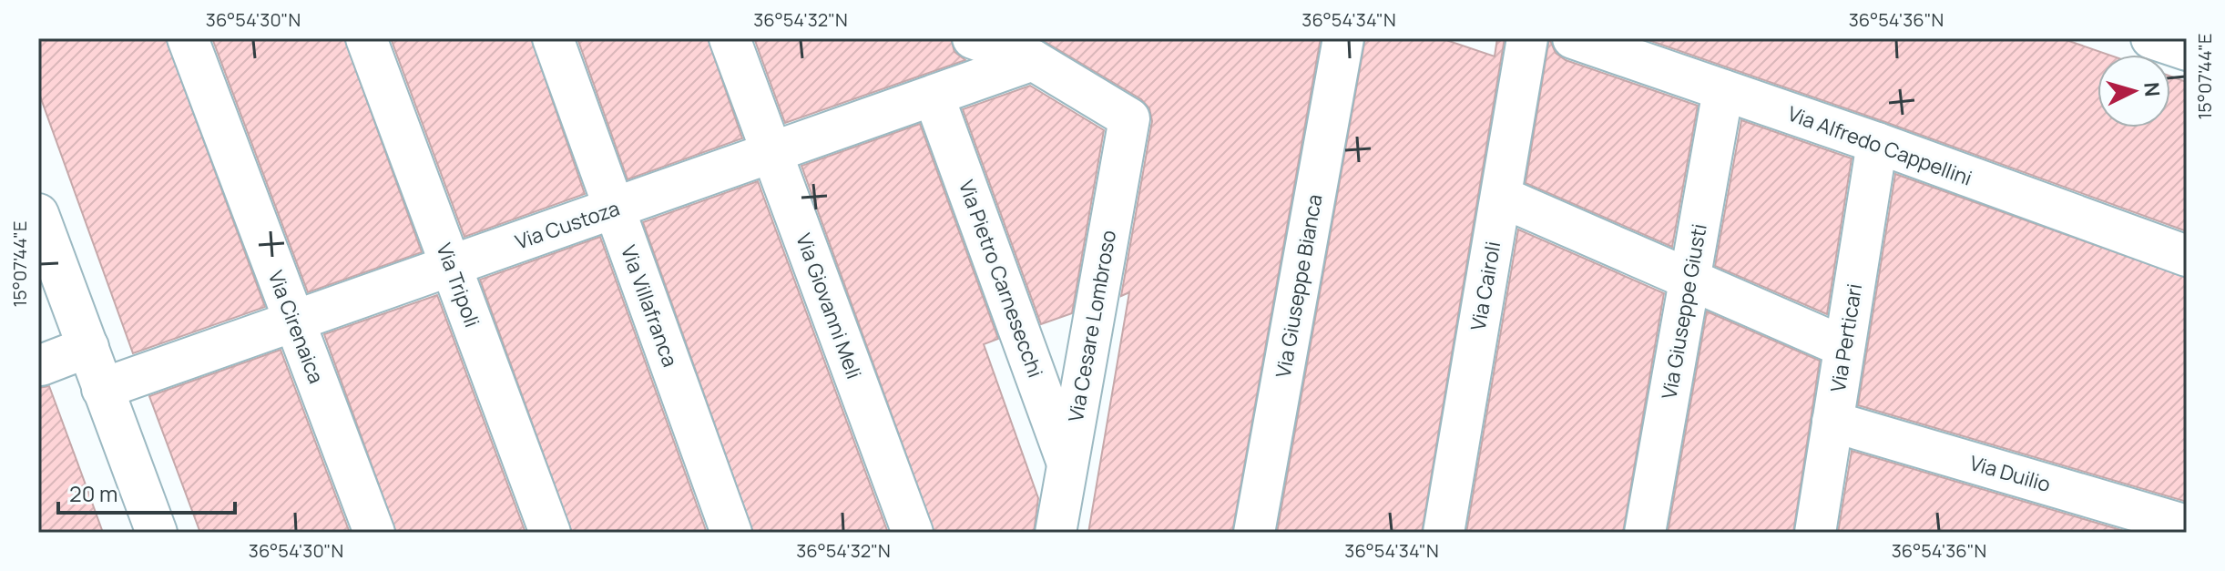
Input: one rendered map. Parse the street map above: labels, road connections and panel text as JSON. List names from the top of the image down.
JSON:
{
  "streets": {
    "street": [
      "Via Alfredo Cappellini",
      "Via Custoza",
      "Via Pietro Carnesecchi",
      "Via Tripoli",
      "Via Giuseppe Bianca",
      "Via Cairoli",
      "Via Villafranca",
      "Via Giovanni Meli",
      "Via Giuseppe Giusti",
      "Via Cesare Lombroso",
      "Via Cirenaica",
      "Via Perticari",
      "Via Duilio"
    ]
  },
  "crossings": [
    ["Via Alfredo Cappellini", "Via Giuseppe Giusti"],
    ["Via Alfredo Cappellini", "Via Perticari"],
    ["Via Custoza", "Via Pietro Carnesecchi"],
    ["Via Custoza", "Via Tripoli"],
    ["Via Custoza", "Via Villafranca"],
    ["Via Custoza", "Via Giovanni Meli"],
    ["Via Custoza", "Via Cesare Lombroso"],
    ["Via Custoza", "Via Cirenaica"],
    ["Via Pietro Carnesecchi", "Via Cesare Lombroso"],
    ["Via Perticari", "Via Duilio"]
  ],
  "scale_bar": "20 m",
  "north": "right",
  "coordinates": [
    "36°54'30\"N",
    "36°54'32\"N",
    "36°54'34\"N",
    "36°54'36\"N",
    "15°07'44\"E"
  ]
}
